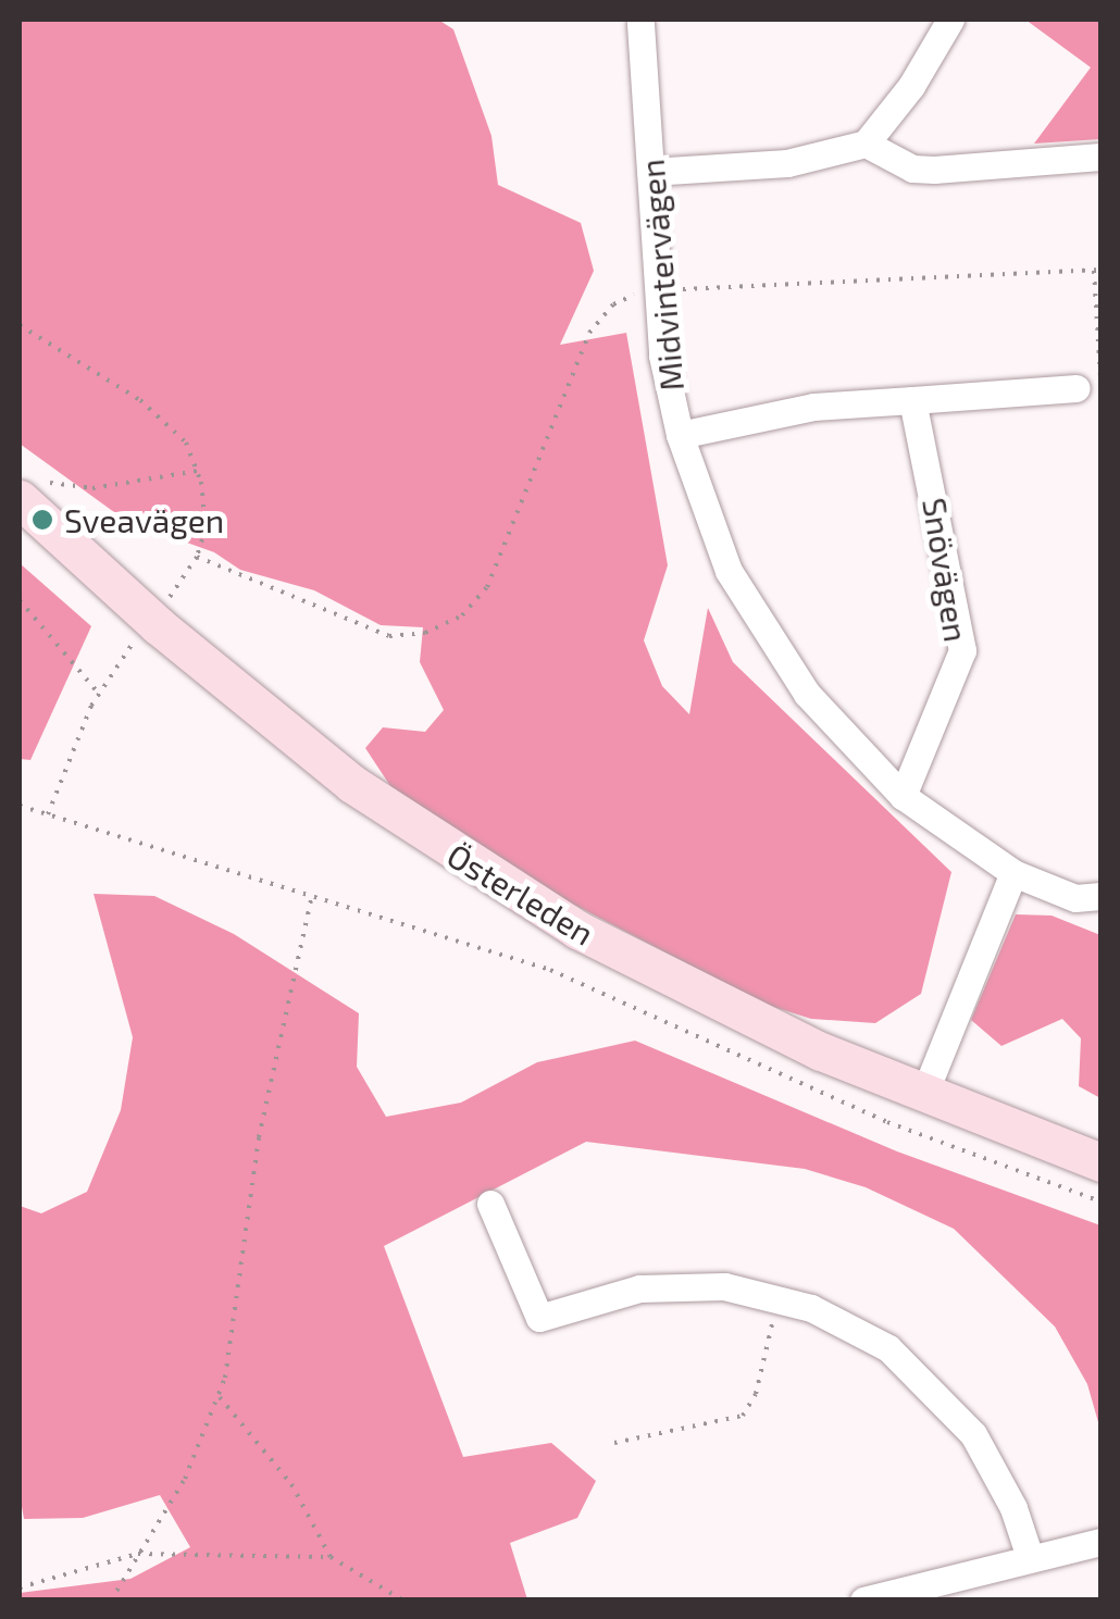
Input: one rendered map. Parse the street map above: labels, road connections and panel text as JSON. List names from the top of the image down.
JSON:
{
  "streets": {
    "main road": ["Österleden"],
    "street": ["Midvintervägen", "Snövägen"]
  },
  "crossings": [
    ["Midvintervägen", "Snövägen"]
  ],
  "places": ["Sveavägen"]
}
